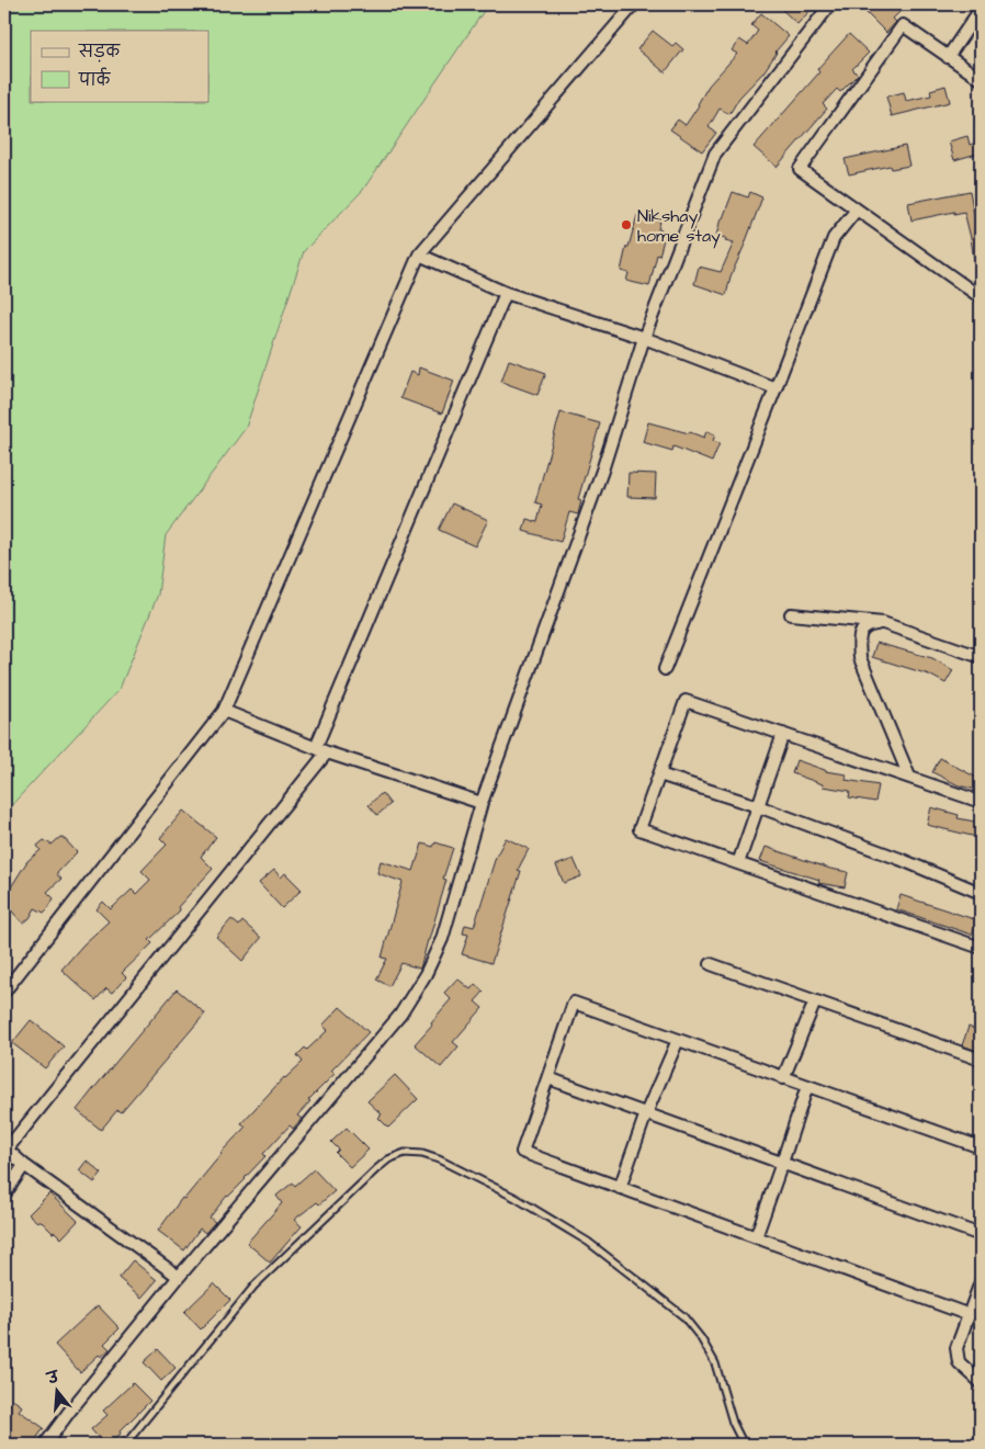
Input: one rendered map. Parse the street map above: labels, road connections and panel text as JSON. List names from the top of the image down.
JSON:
{
  "places": ["Nikshay home stay"],
  "legend": ["सड़क", "पार्क"],
  "north": "top"
}
